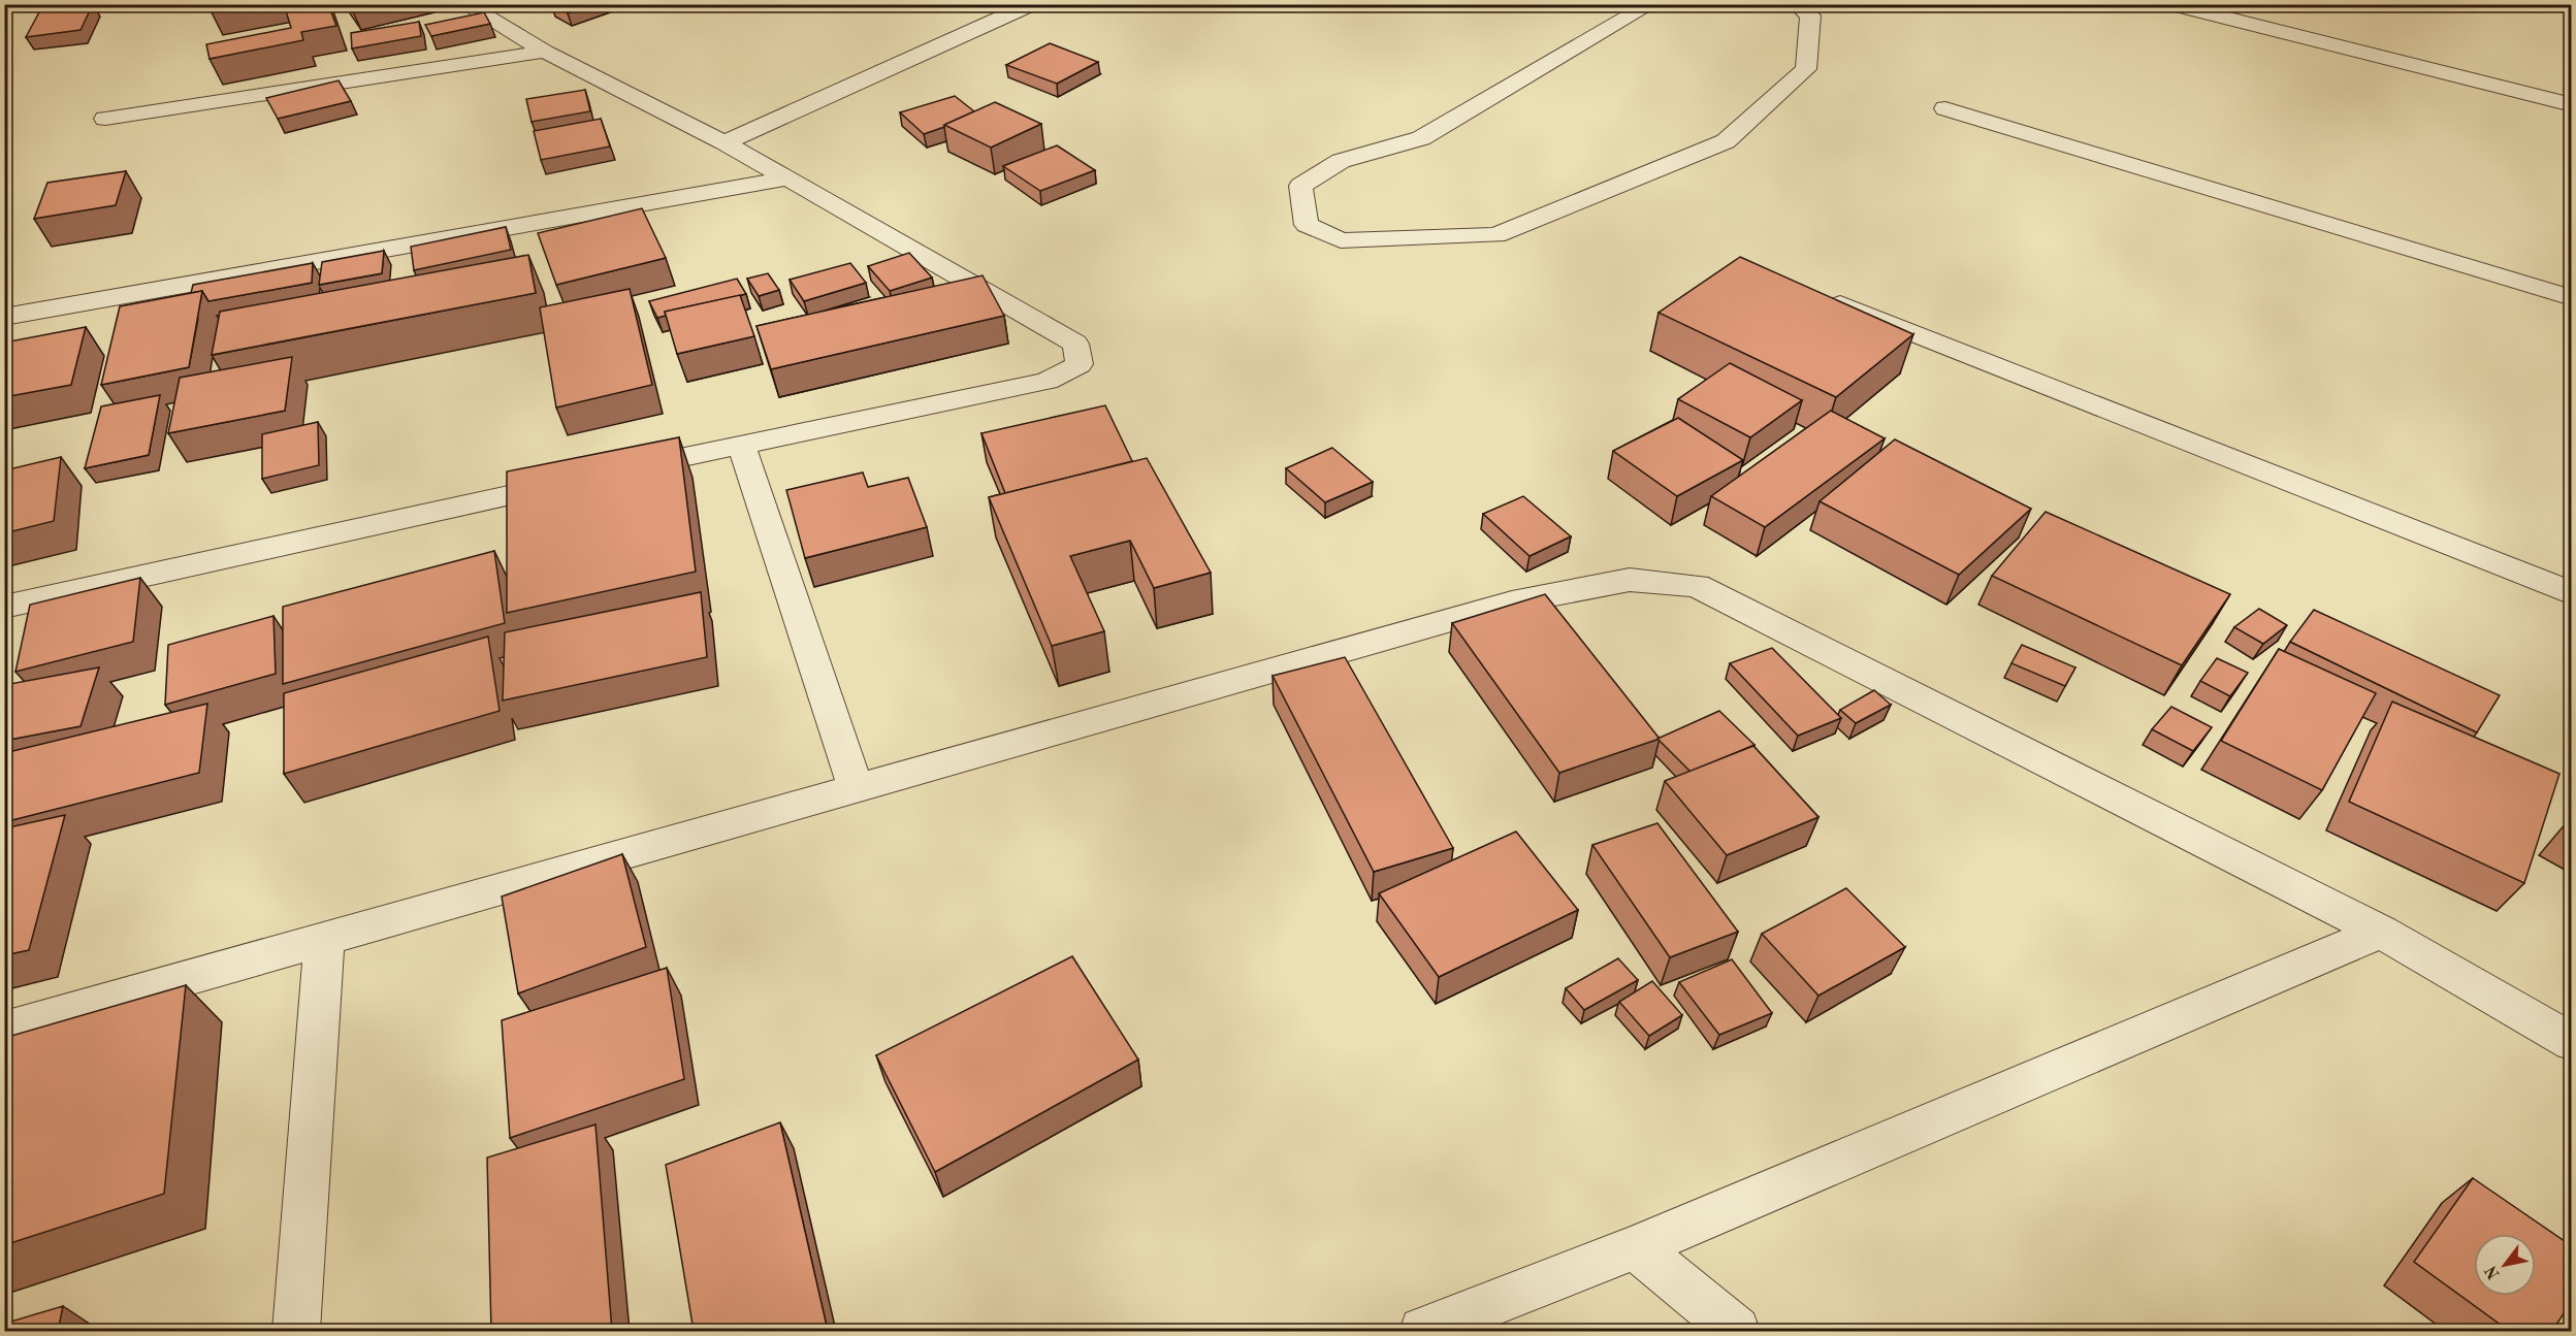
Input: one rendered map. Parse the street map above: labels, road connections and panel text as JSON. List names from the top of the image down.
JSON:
{
  "north": "bottom left"
}
